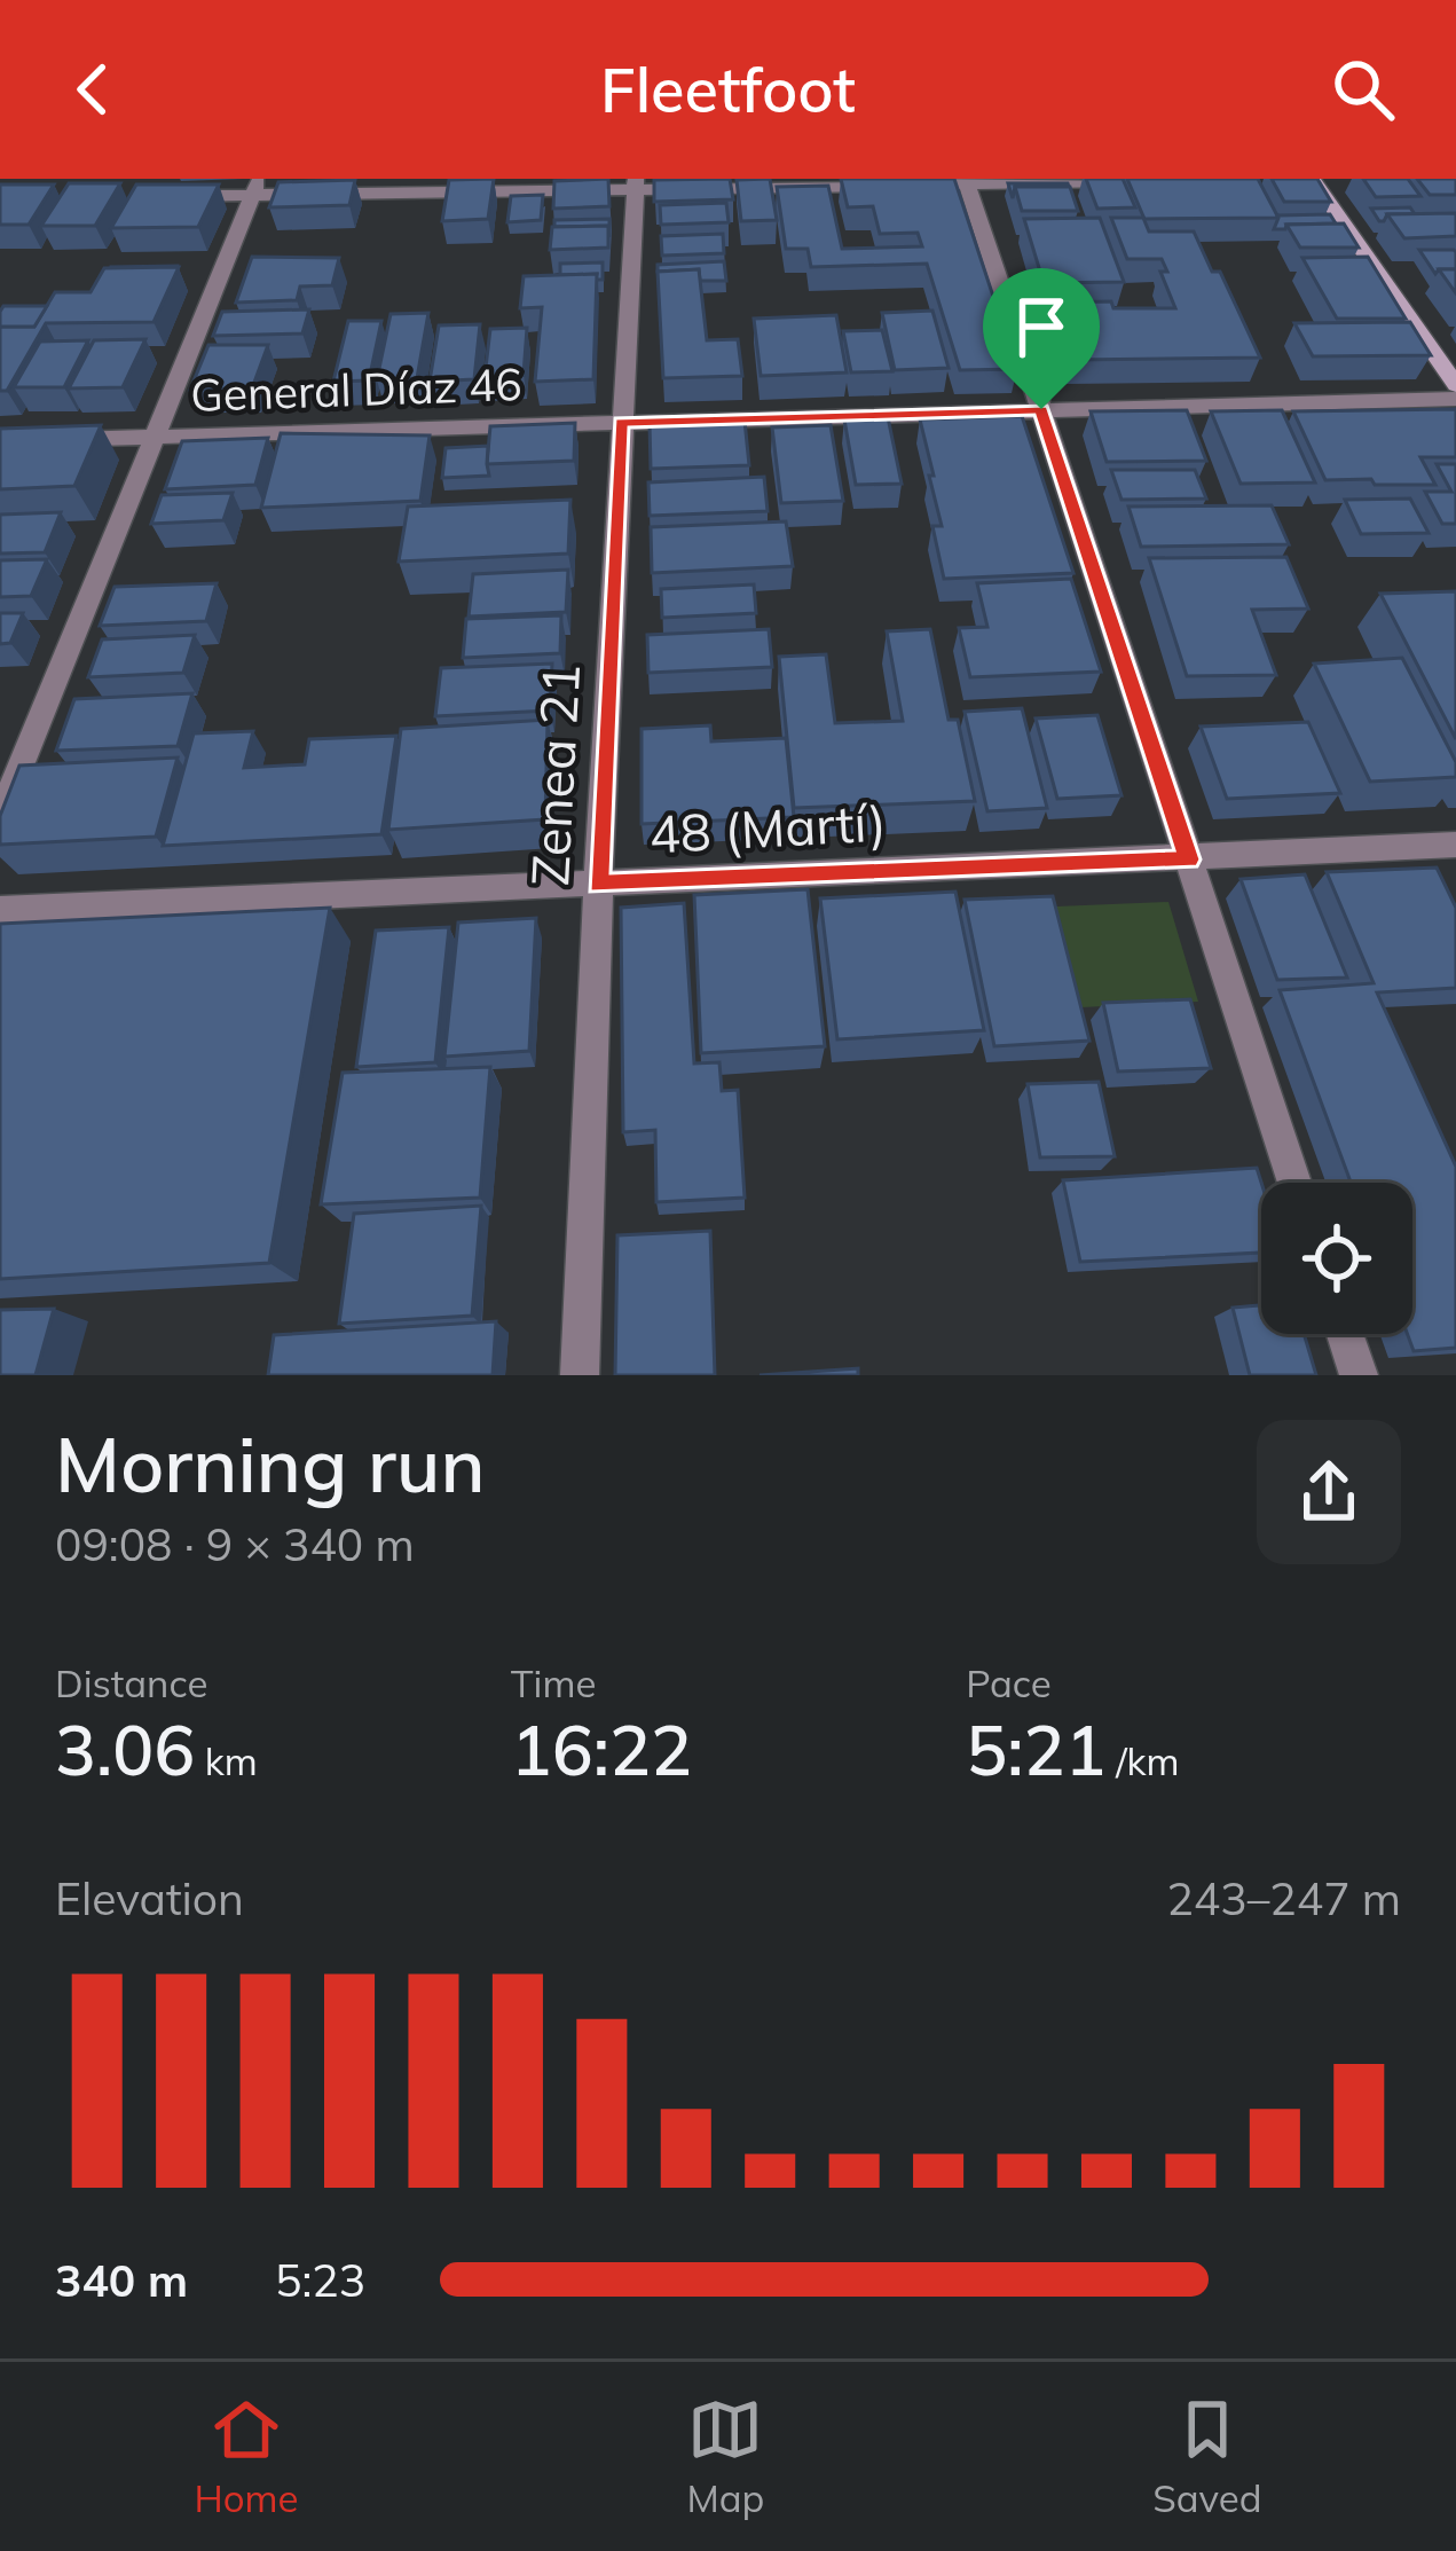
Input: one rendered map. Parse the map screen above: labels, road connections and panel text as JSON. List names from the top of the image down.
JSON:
{
  "streets": {
    "street": ["General Díaz 46", "Zenea 21", "48 (Martí)"]
  },
  "crossings": [
    ["General Díaz 46", "Zenea 21"],
    ["Zenea 21", "48 (Martí)"]
  ],
  "page": {
    "header": "Fleetfoot",
    "heading": ["Morning run", "09:08 · 9 × 340 m"],
    "stats": [
      ["Distance", "3.06 km"],
      ["Time", "16:22"],
      ["Pace", "5:21 /km"]
    ],
    "chart": ["Elevation", "243–247 m"],
    "list": [
      {
        "name": "340 m",
        "note": "5:23"
      }
    ],
    "tabs": ["Home", "Map", "Saved"]
  }
}
